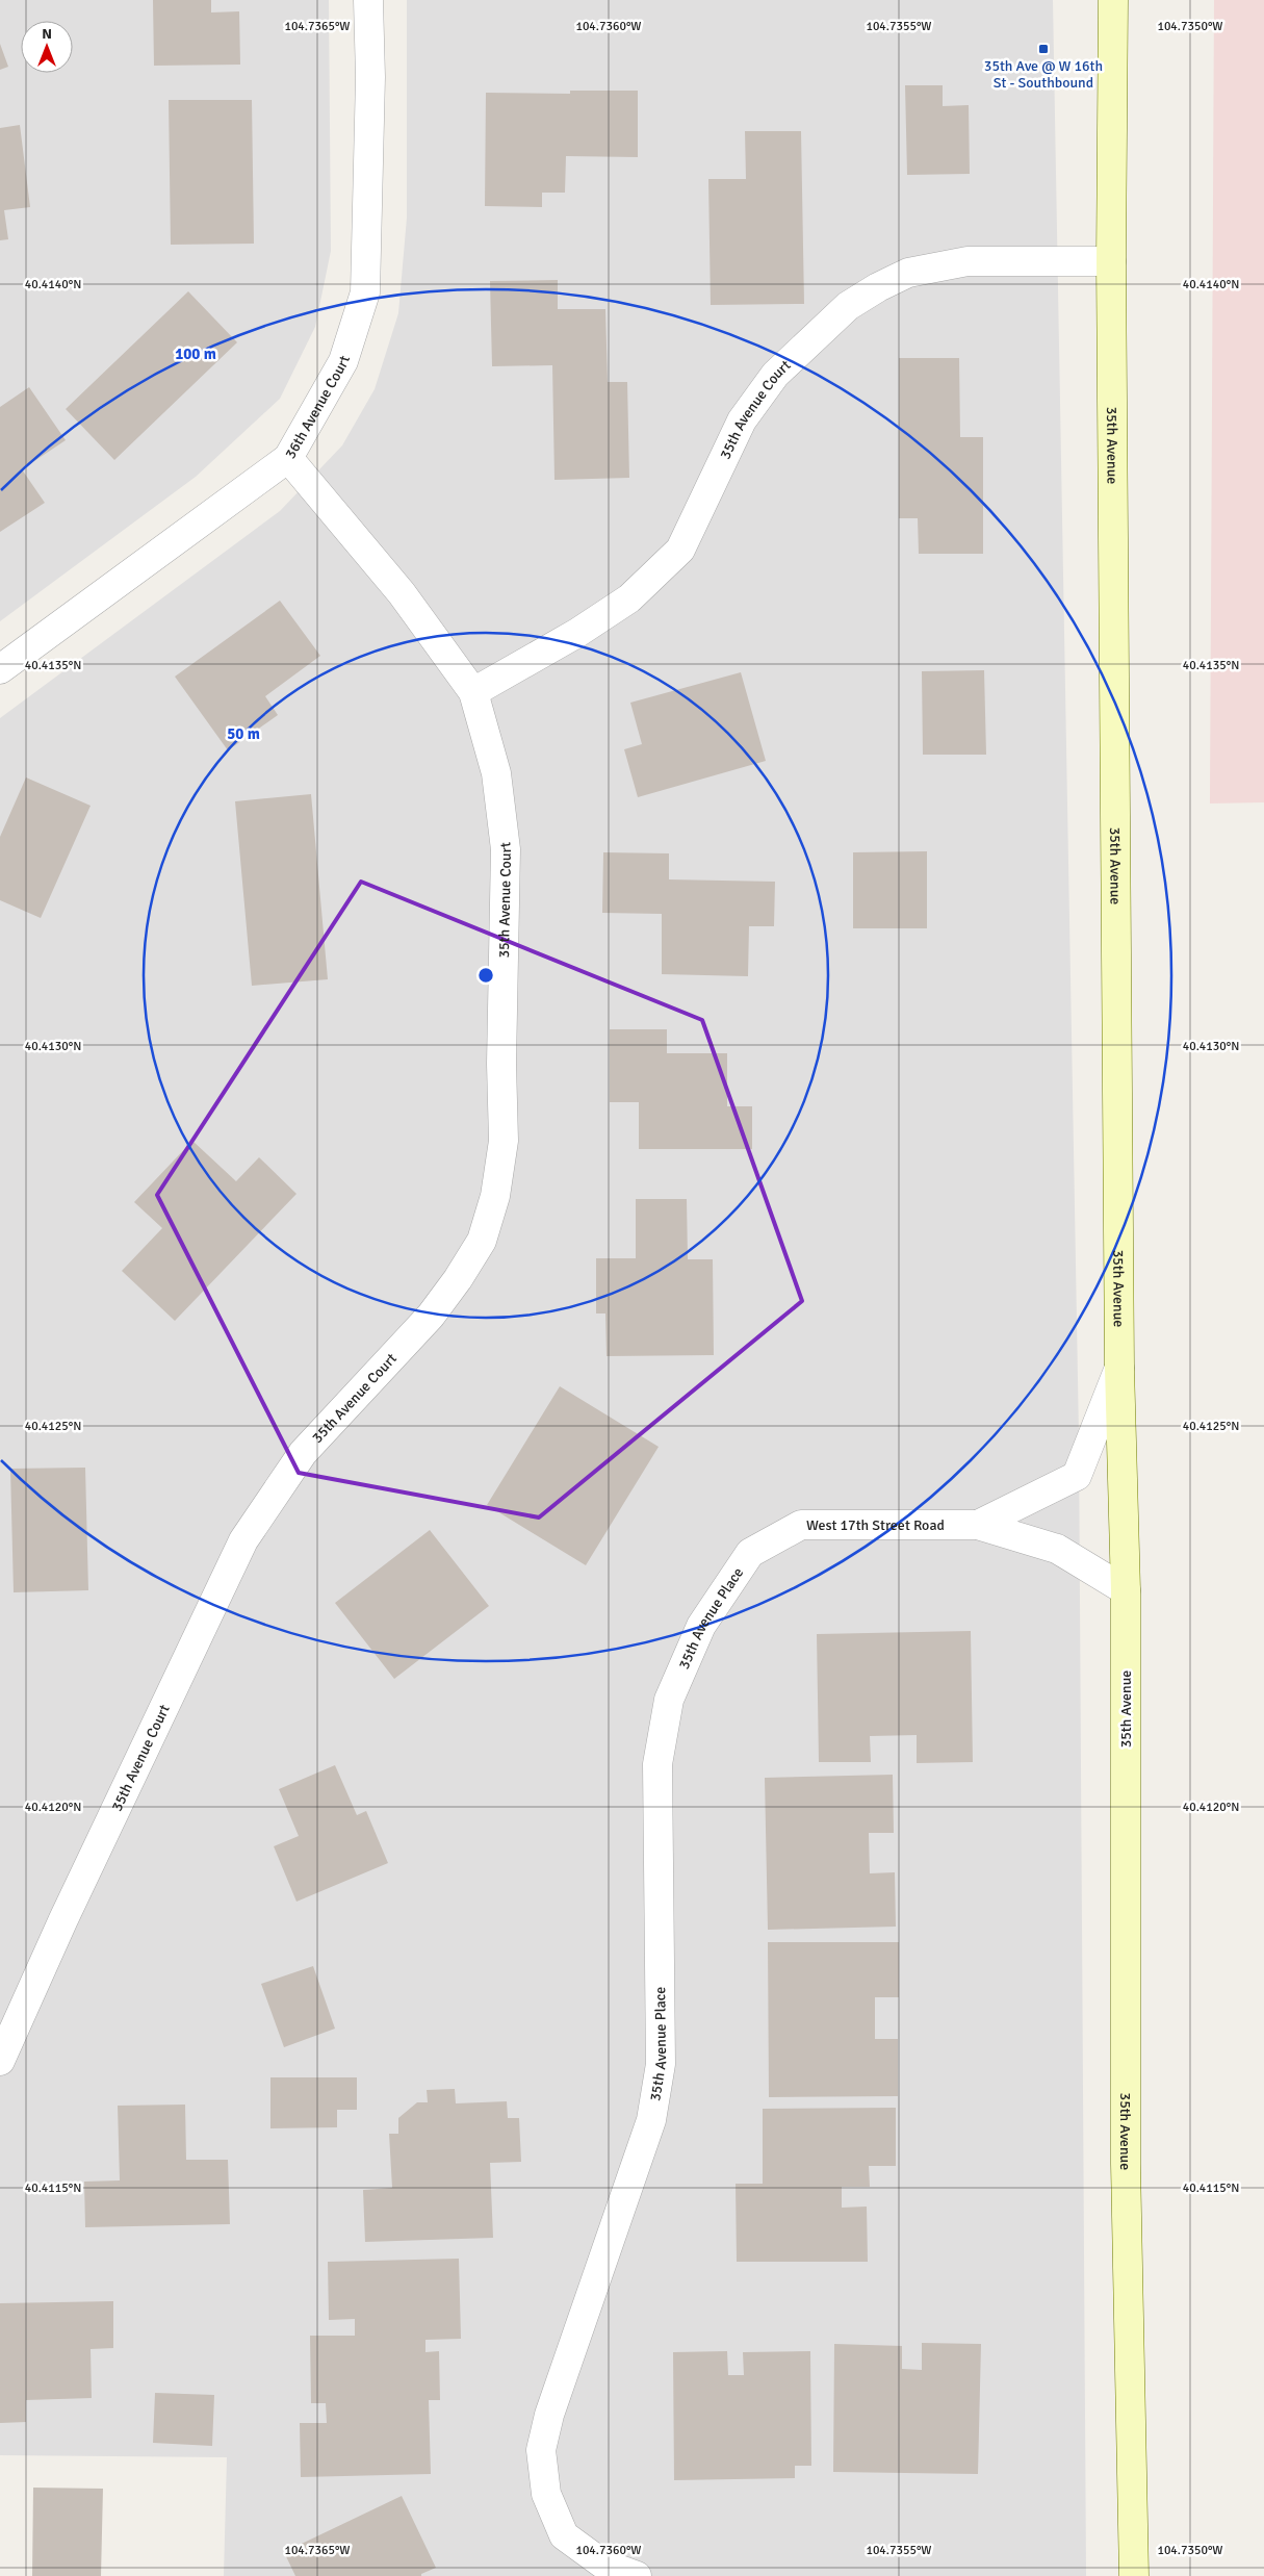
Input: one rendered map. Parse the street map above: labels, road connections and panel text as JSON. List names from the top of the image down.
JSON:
{
  "streets": {
    "main road": ["35th Avenue"],
    "street": [
      "36th Avenue Court",
      "35th Avenue Court",
      "West 17th Street Road",
      "35th Avenue Place"
    ]
  },
  "crossings": [
    ["36th Avenue Court", "35th Avenue Court"],
    ["35th Avenue Court", "35th Avenue"],
    ["35th Avenue", "West 17th Street Road"],
    ["West 17th Street Road", "35th Avenue Place"]
  ],
  "places": {
    "transit": ["35th Ave @ W 16th St - Southbound"]
  },
  "north": "top",
  "coordinates": [
    "104.7365°W",
    "104.7360°W",
    "104.7355°W",
    "104.7350°W",
    "40.4140°N",
    "40.4135°N",
    "40.4130°N",
    "40.4125°N",
    "40.4120°N",
    "40.4115°N"
  ],
  "rings": ["100 m", "50 m"]
}
